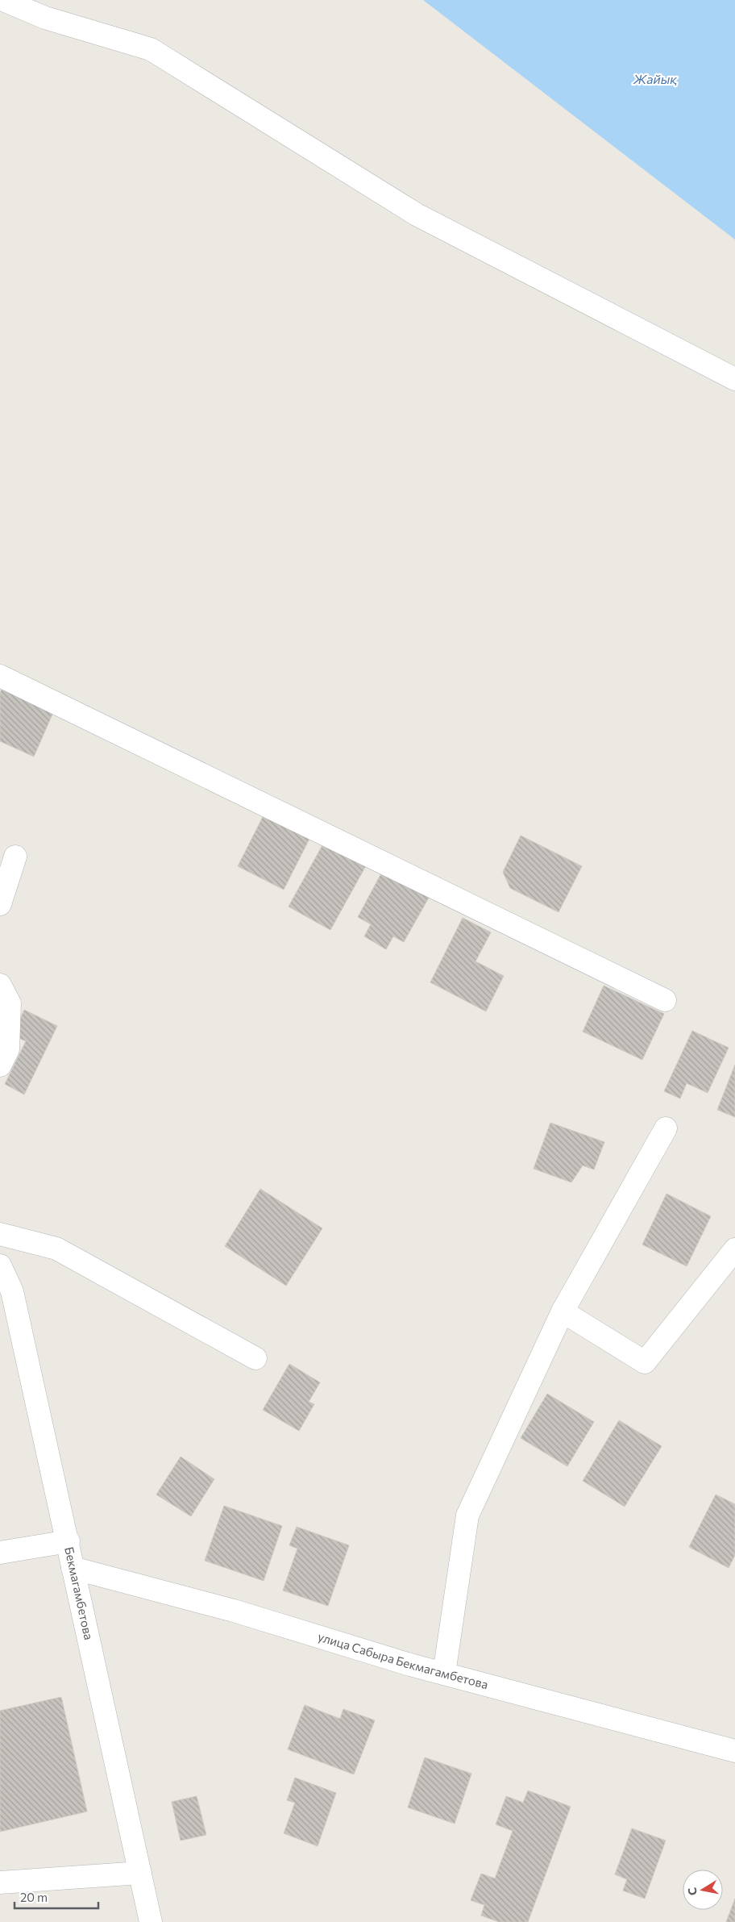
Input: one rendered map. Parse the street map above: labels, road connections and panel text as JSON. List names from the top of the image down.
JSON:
{
  "streets": {
    "street": ["Бекмагамбетова", "улица Сабыра Бекмагамбетова"]
  },
  "crossings": [
    ["Бекмагамбетова", "улица Сабыра Бекмагамбетова"]
  ],
  "water": ["Жайық"],
  "scale_bar": "20 m",
  "north": "left"
}
